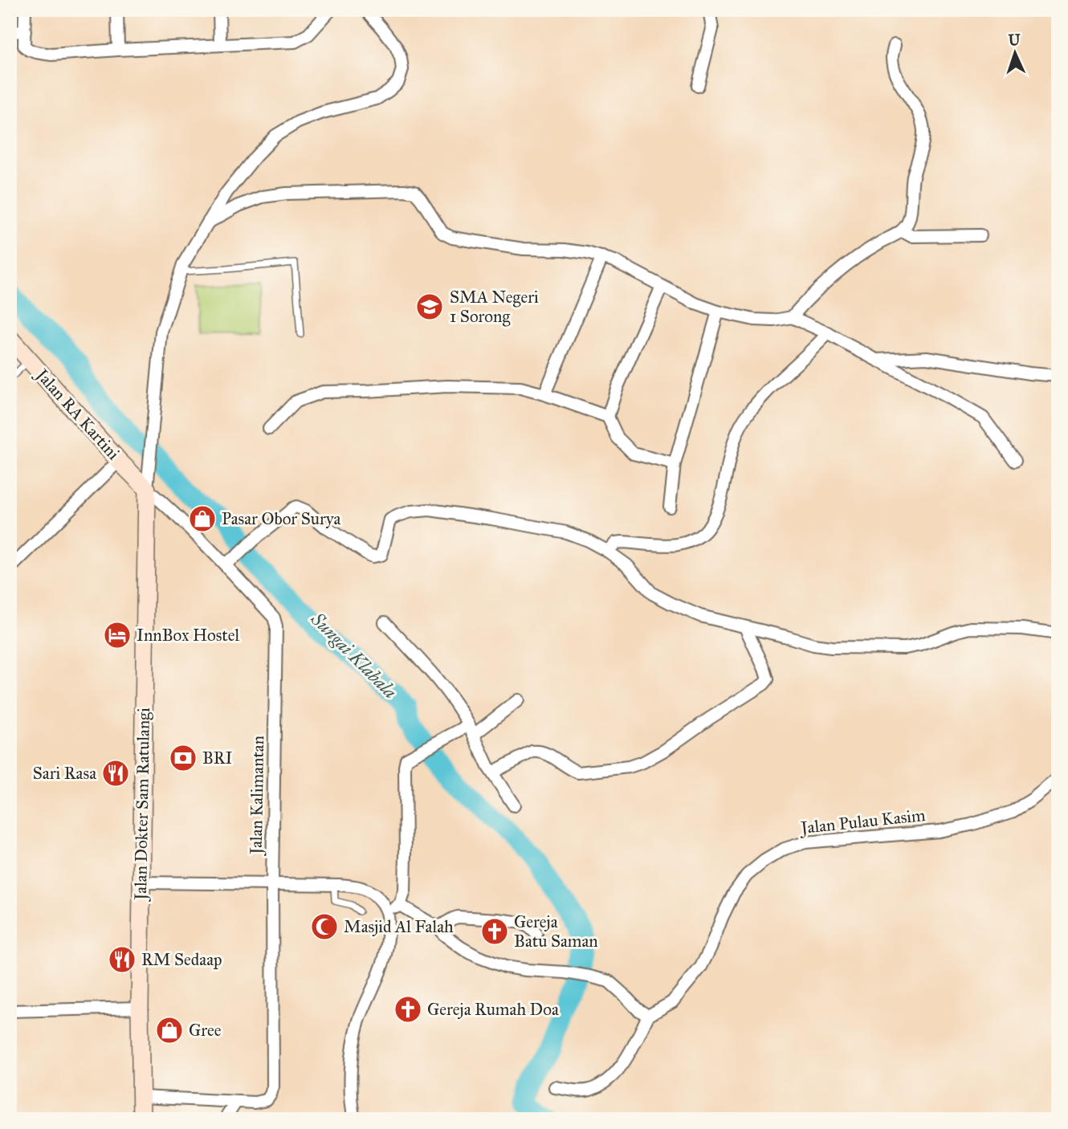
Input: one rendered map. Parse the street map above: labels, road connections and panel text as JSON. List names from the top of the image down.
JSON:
{
  "streets": {
    "street": [
      "Jalan RA Kartini",
      "Jalan Kalimantan",
      "Jalan Dokter Sam Ratulangi",
      "Jalan Pulau Kasim"
    ]
  },
  "crossings": [
    ["Jalan RA Kartini", "Jalan Kalimantan"],
    ["Jalan RA Kartini", "Jalan Dokter Sam Ratulangi"],
    ["Jalan Kalimantan", "Jalan Dokter Sam Ratulangi"]
  ],
  "water": ["Sungai Klabala"],
  "places": {
    "school or university": ["SMA Negeri 1 Sorong"],
    "shop": ["Pasar Obor Surya", "Gree"],
    "hotel": ["InnBox Hostel"],
    "bank": ["BRI"],
    "restaurant": ["Sari Rasa", "RM Sedaap"],
    "mosque": ["Masjid Al Falah"],
    "church": ["Gereja Batu Saman", "Gereja Rumah Doa"]
  },
  "north": "top"
}
